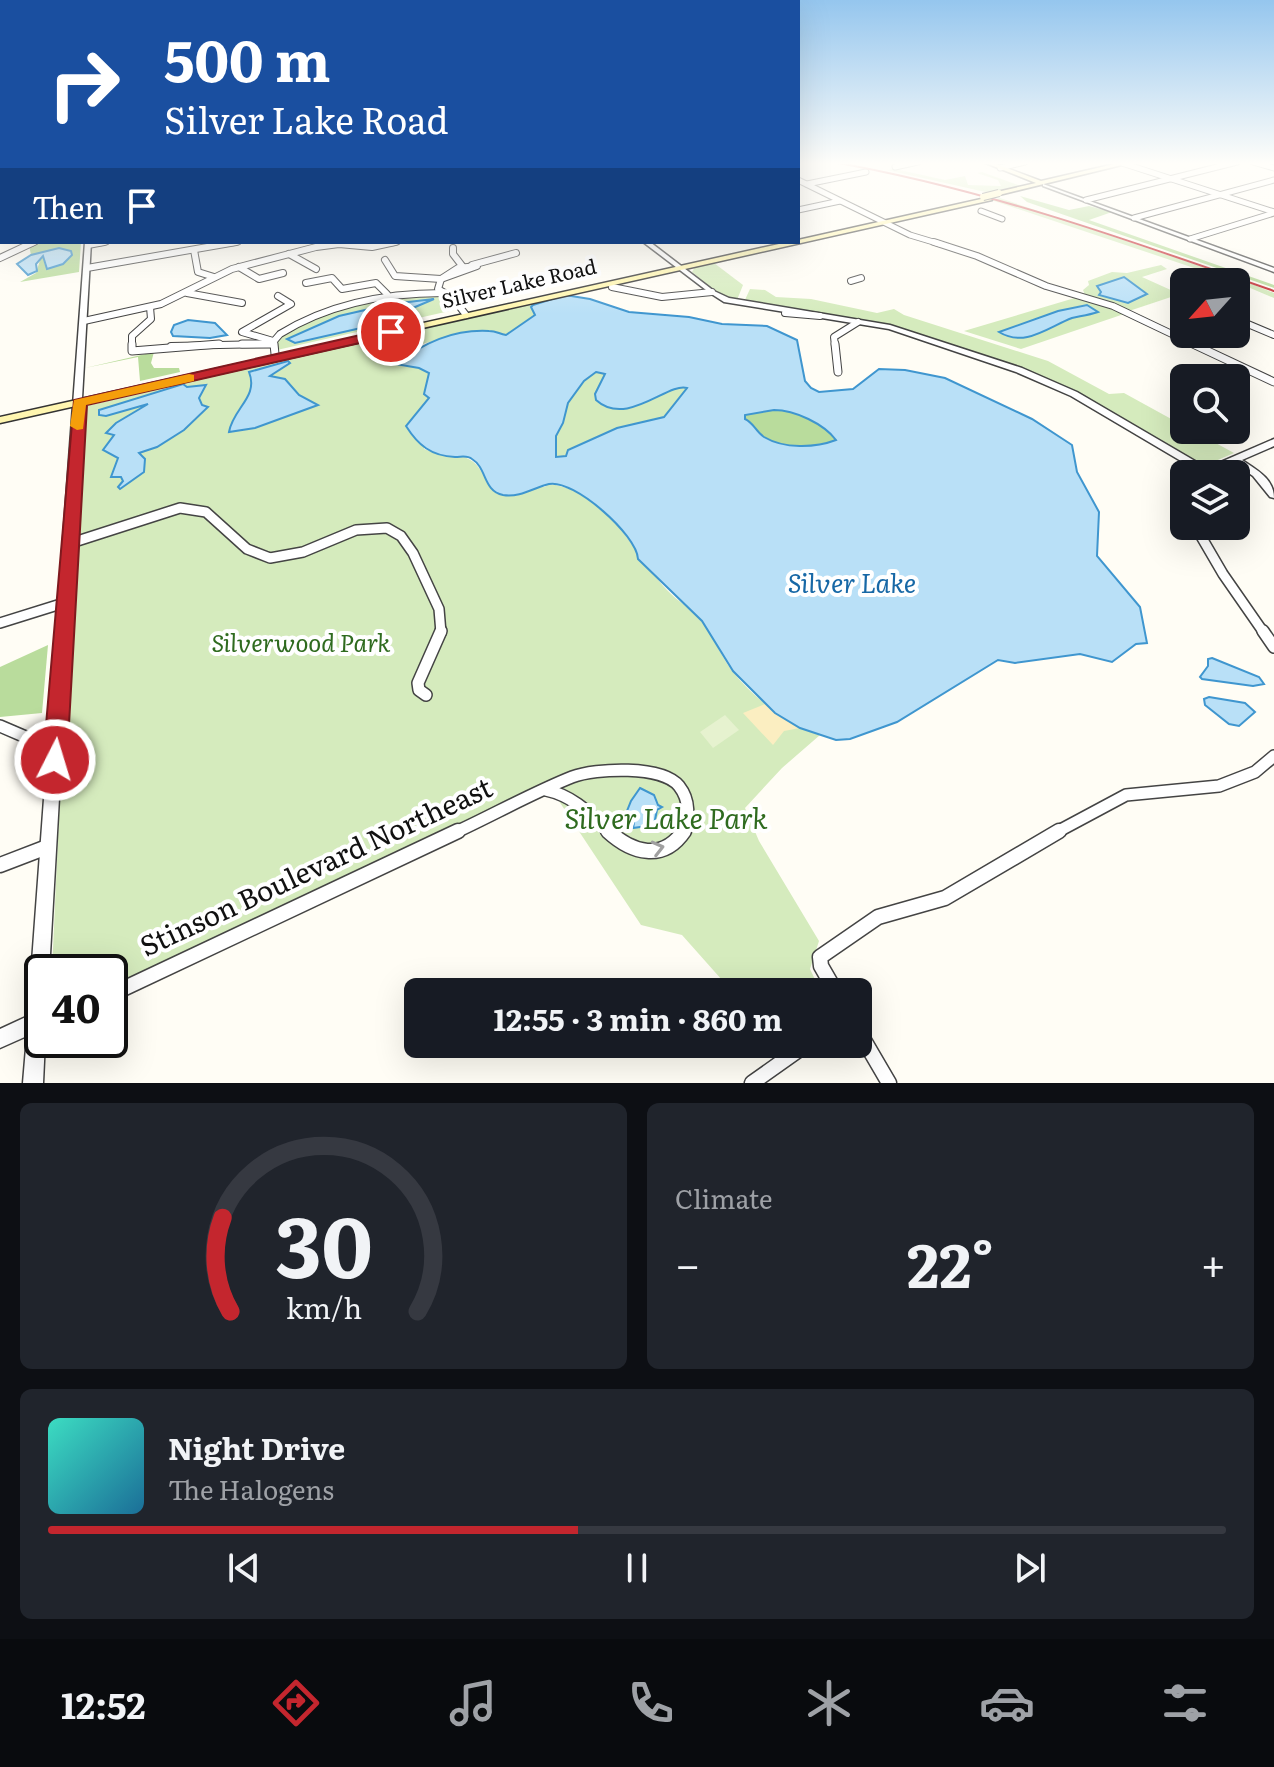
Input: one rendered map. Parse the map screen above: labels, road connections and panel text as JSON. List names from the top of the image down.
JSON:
{
  "streets": {
    "main road": ["Silver Lake Road"],
    "street": ["Stinson Boulevard Northeast"]
  },
  "water": ["Silver Lake"],
  "parks": ["Silverwood Park", "Silver Lake Park"],
  "north": "bottom left",
  "page": {
    "turn": ["500 m", "Silver Lake Road"],
    "then": "Then",
    "limit": "40",
    "trip": "12:55 · 3 min · 860 m",
    "tile": "Climate",
    "heat": ["−", "22°", "+"],
    "song": ["Night Drive", "The Halogens"],
    "tabs": "12:52",
    "gauge": ["30", "km/h"]
  }
}
